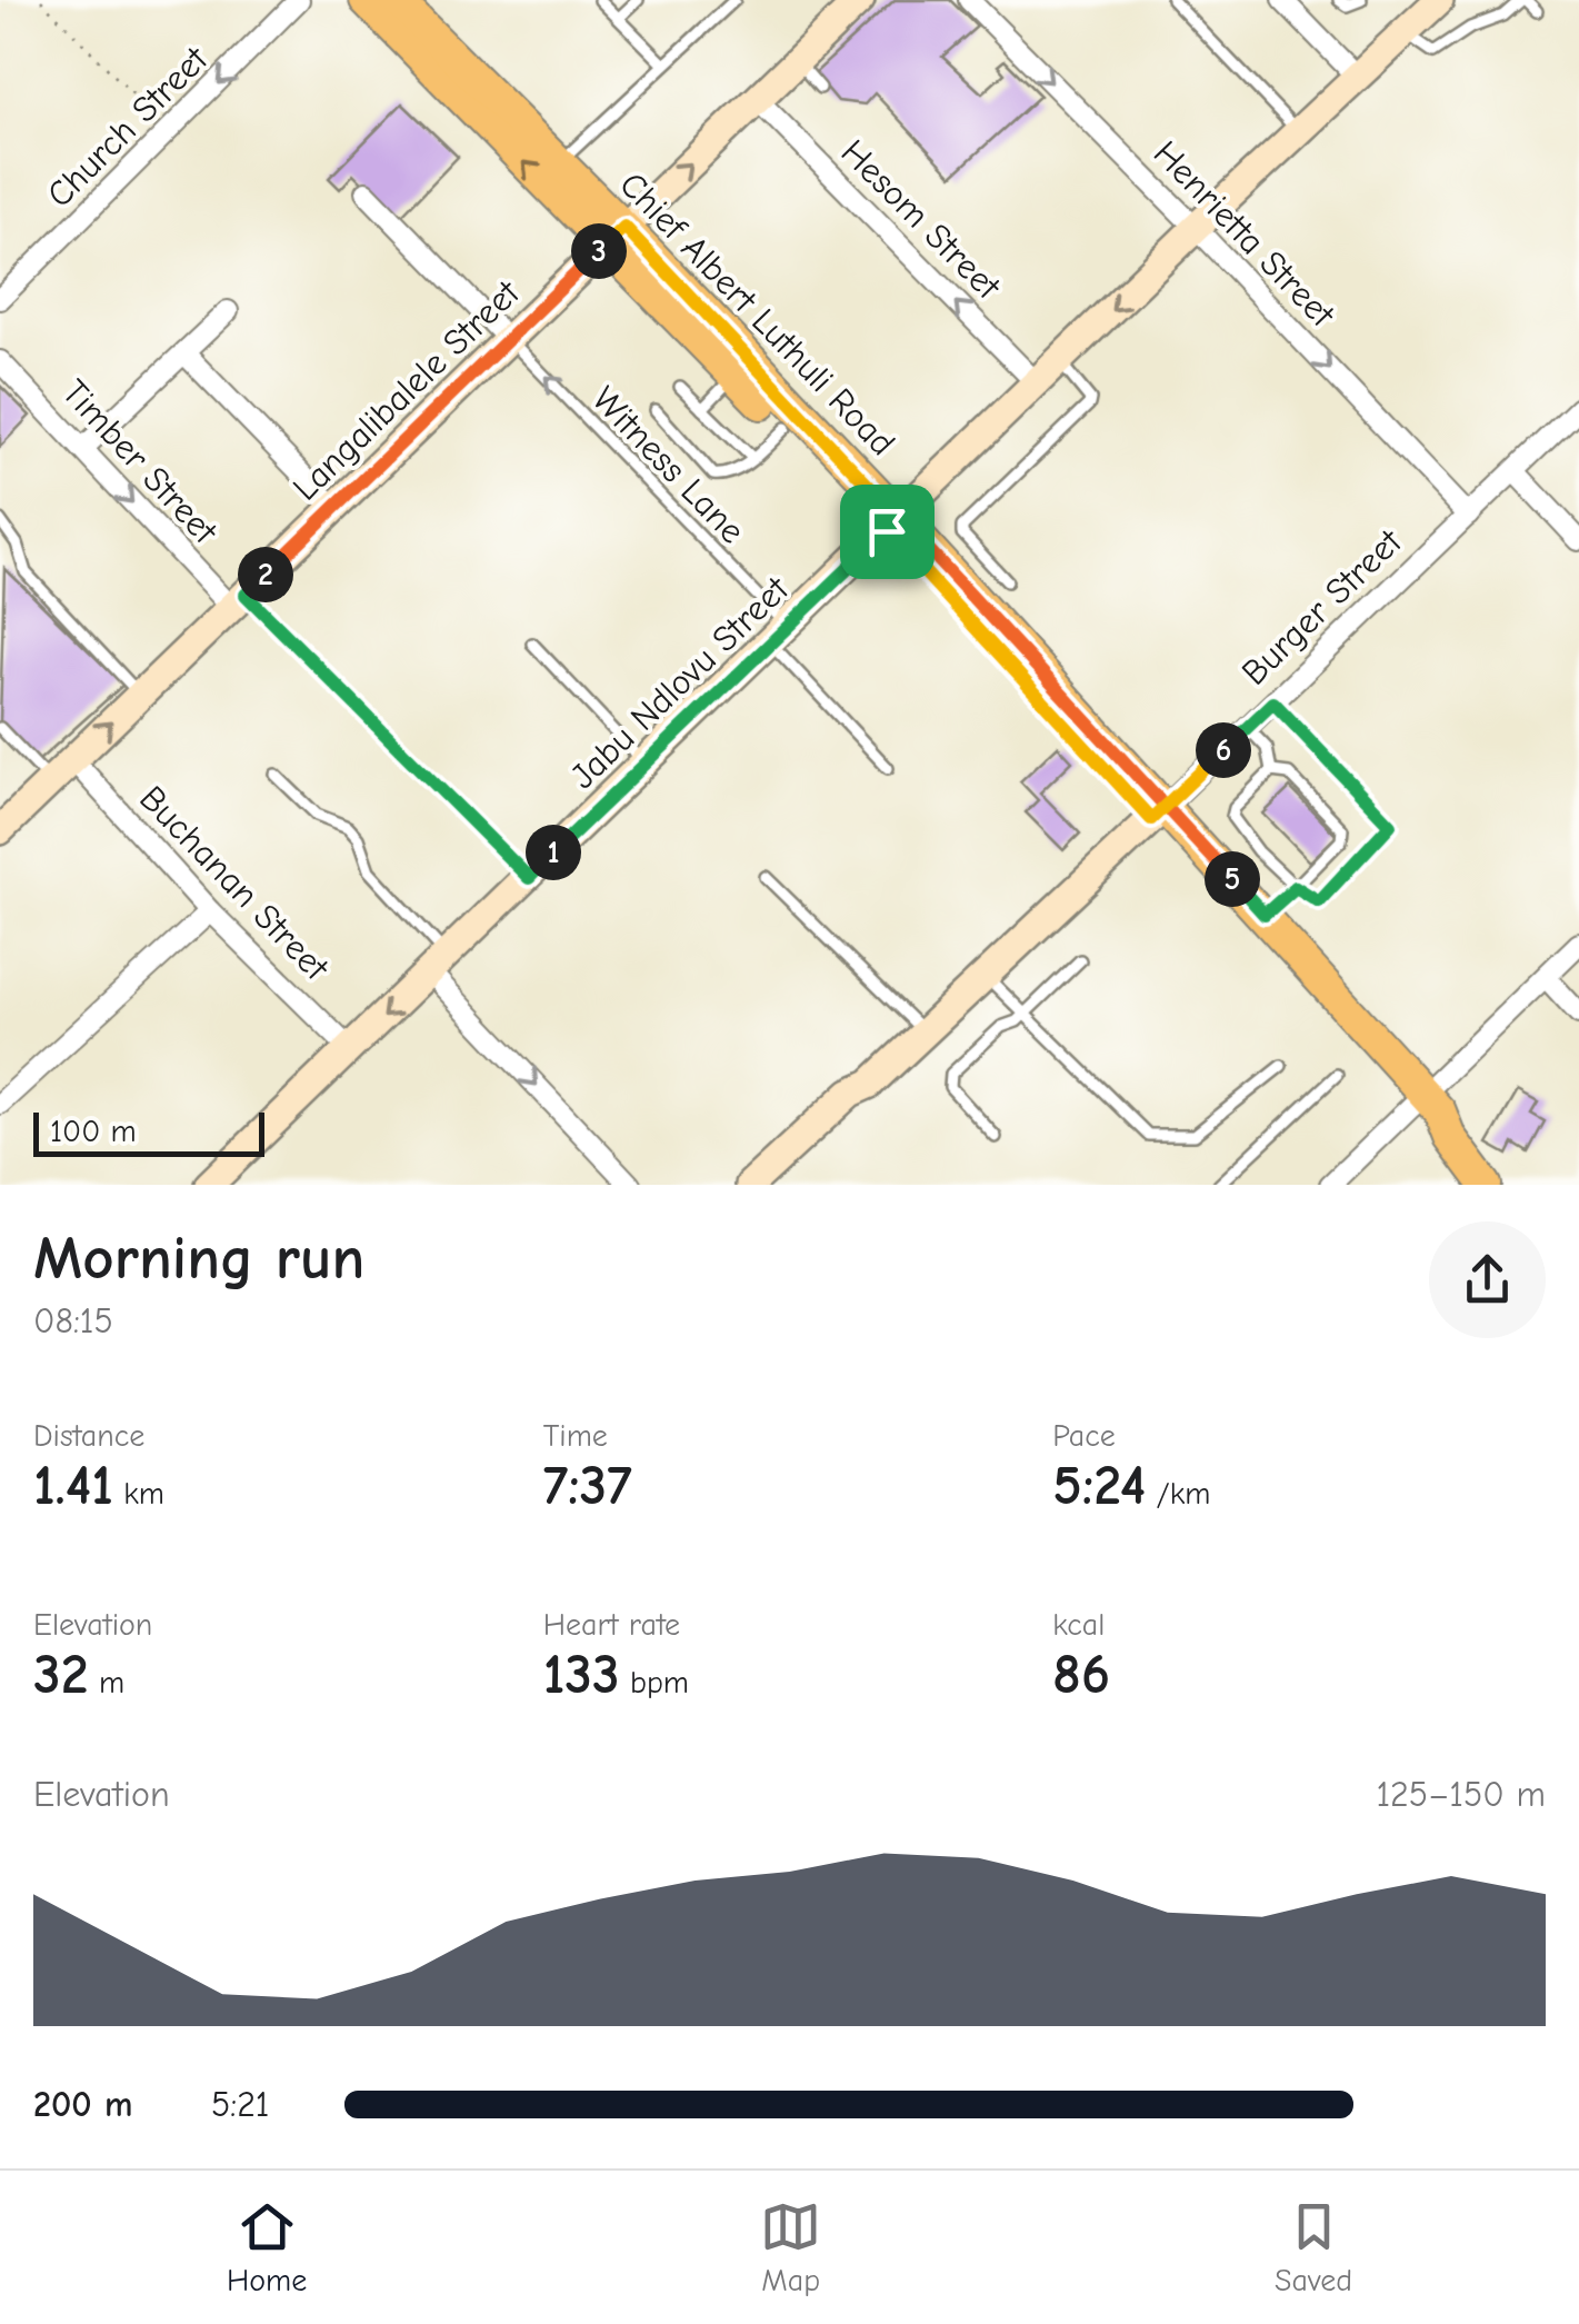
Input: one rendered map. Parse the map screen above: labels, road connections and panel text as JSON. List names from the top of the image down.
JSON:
{
  "streets": {
    "main road": ["Chief Albert Luthuli Road"],
    "street": [
      "Church Street",
      "Hesom Street",
      "Henrietta Street",
      "Langalibalele Street",
      "Timber Street",
      "Burger Street",
      "Jabu Ndlovu Street",
      "Buchanan Street"
    ],
    "lane": ["Witness Lane"]
  },
  "crossings": [
    ["Hesom Street", "Langalibalele Street"],
    ["Hesom Street", "Jabu Ndlovu Street"],
    ["Henrietta Street", "Burger Street"],
    ["Henrietta Street", "Jabu Ndlovu Street"],
    ["Chief Albert Luthuli Road", "Langalibalele Street"],
    ["Chief Albert Luthuli Road", "Burger Street"],
    ["Chief Albert Luthuli Road", "Jabu Ndlovu Street"],
    ["Langalibalele Street", "Timber Street"],
    ["Langalibalele Street", "Witness Lane"],
    ["Langalibalele Street", "Buchanan Street"],
    ["Witness Lane", "Jabu Ndlovu Street"],
    ["Jabu Ndlovu Street", "Buchanan Street"]
  ],
  "one_way": [
    "Church Street",
    "Hesom Street",
    "Henrietta Street",
    "Witness Lane"
  ],
  "scale_bar": "100 m",
  "page": {
    "pins": [
      "3",
      "2",
      "6",
      "1",
      "5"
    ],
    "scale": "100 m",
    "heading": ["Morning run", "08:15"],
    "stats": [
      ["Distance", "1.41 km"],
      ["Time", "7:37"],
      ["Pace", "5:24 /km"],
      ["Elevation", "32 m"],
      ["Heart rate", "133 bpm"],
      ["kcal", "86"]
    ],
    "chart": ["Elevation", "125–150 m"],
    "list": [
      {
        "name": "200 m",
        "note": "5:21"
      }
    ],
    "tabs": ["Home", "Map", "Saved"]
  }
}
